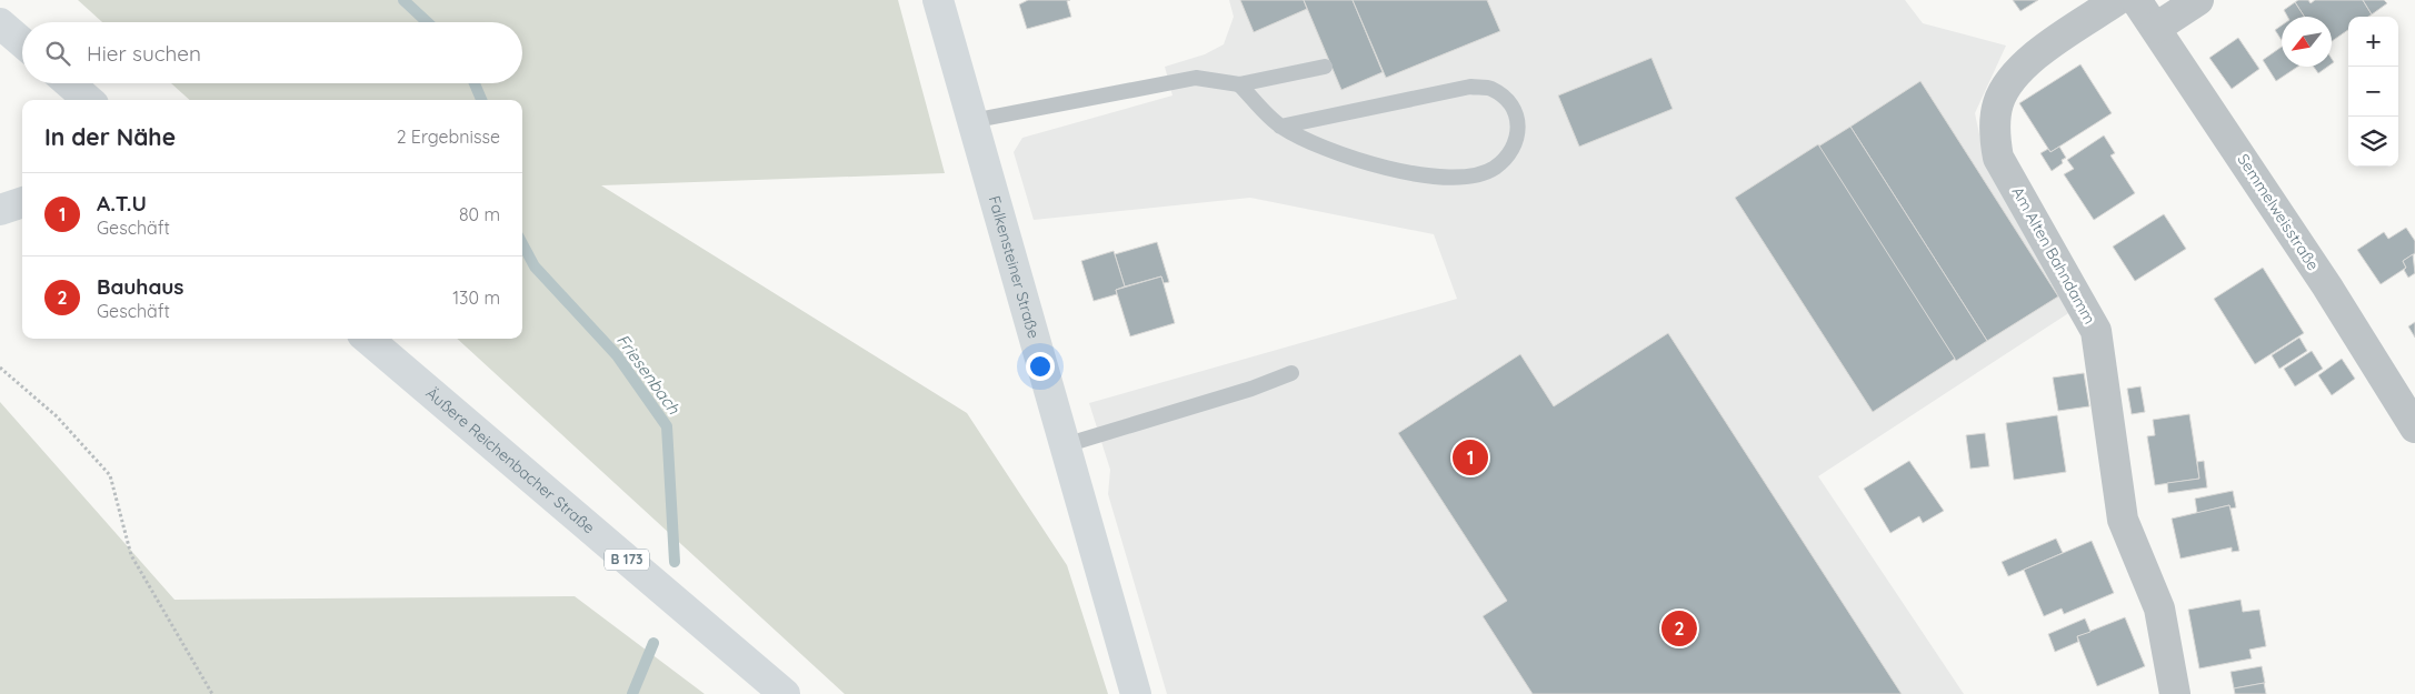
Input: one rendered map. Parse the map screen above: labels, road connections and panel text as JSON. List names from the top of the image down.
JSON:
{
  "streets": {
    "main road": ["Falkensteiner Straße", "Äußere Reichenbacher Straße", "B 173"],
    "street": ["Semmelweisstraße", "Am Alten Bahndamm"]
  },
  "water": ["Friesenbach"],
  "north": "bottom left",
  "page": {
    "map_buttons": ["+", "−"],
    "search": "Hier suchen",
    "heading": ["In der Nähe", "2 Ergebnisse"],
    "list": [
      {
        "mark": "1",
        "name": "A.T.U",
        "note": "Geschäft",
        "value": "80 m"
      },
      {
        "mark": "2",
        "name": "Bauhaus",
        "note": "Geschäft",
        "value": "130 m"
      }
    ],
    "pins": ["1", "2"]
  }
}
